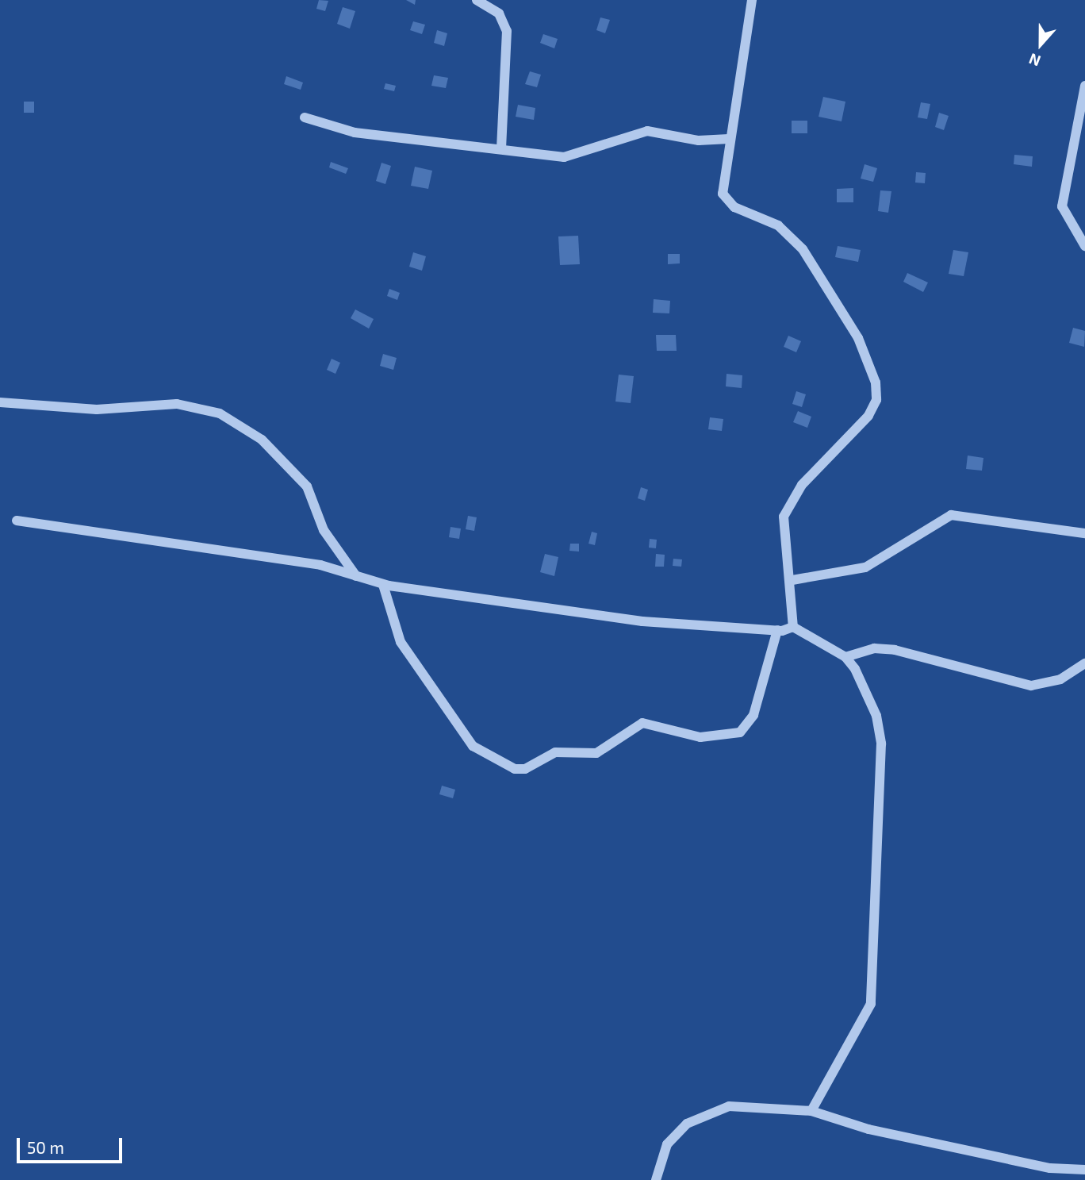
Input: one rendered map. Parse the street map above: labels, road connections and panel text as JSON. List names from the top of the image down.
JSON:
{
  "scale_bar": "50 m",
  "north": "bottom"
}
